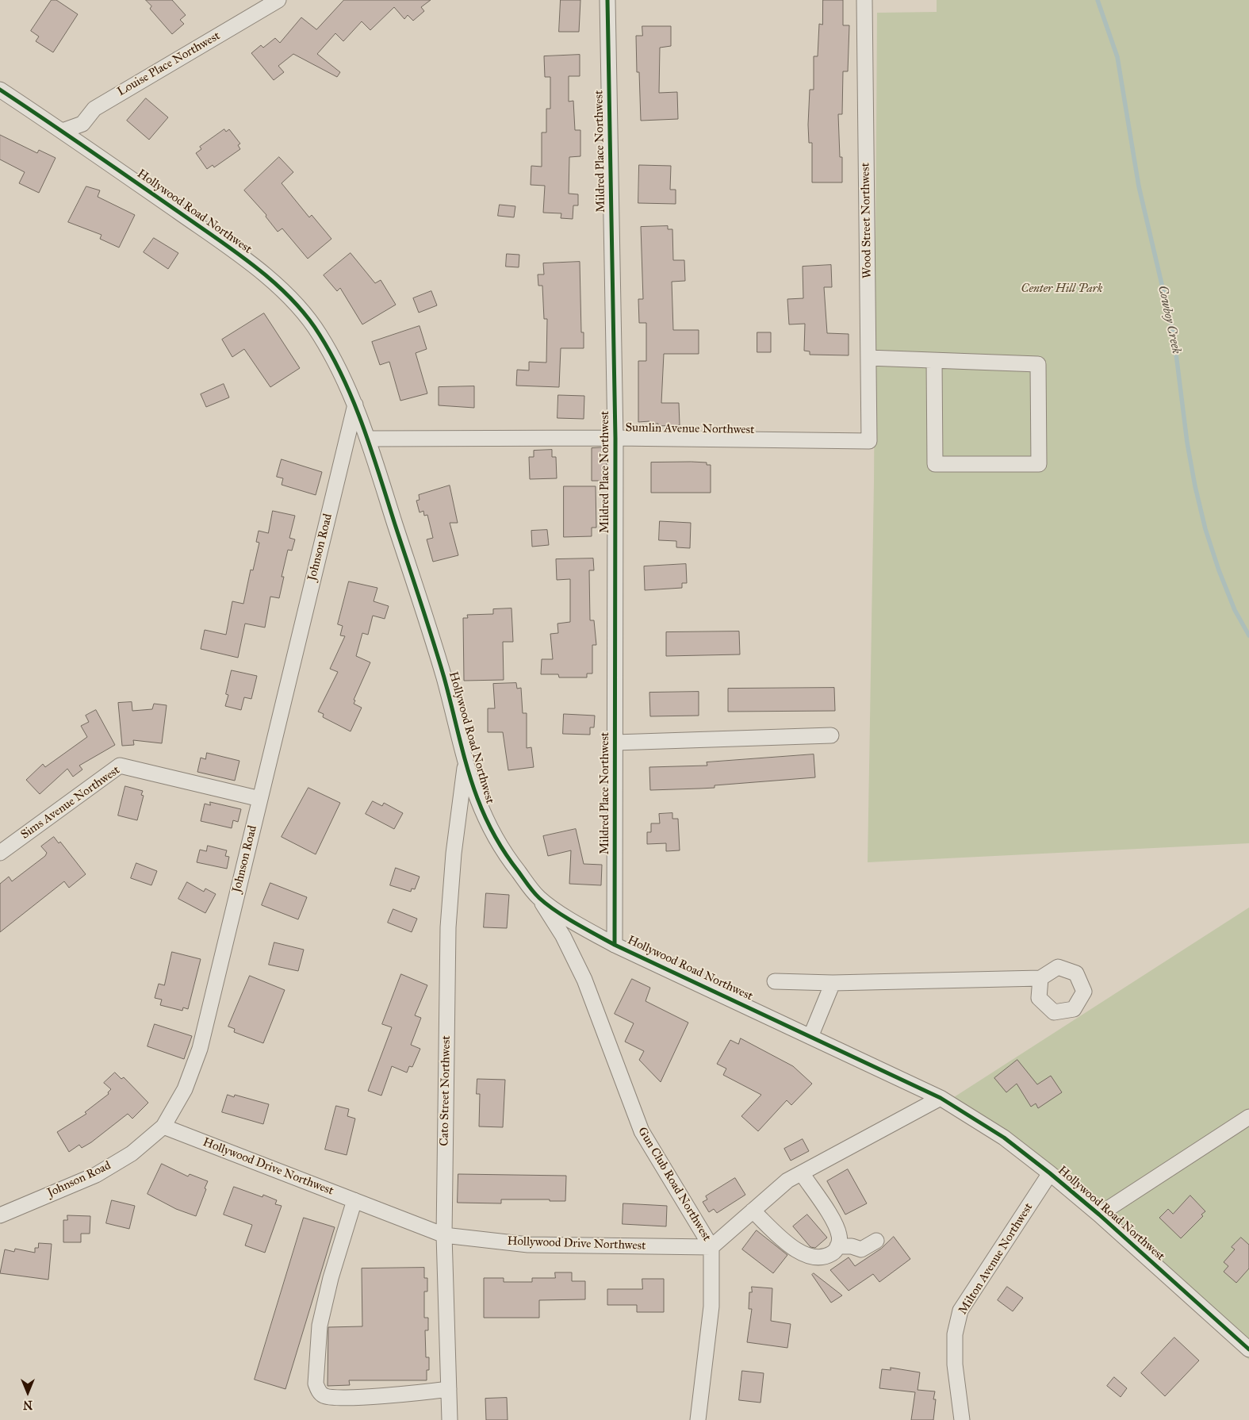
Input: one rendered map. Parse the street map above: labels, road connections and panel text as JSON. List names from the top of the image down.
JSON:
{
  "streets": {
    "street": [
      "Louise Place Northwest",
      "Mildred Place Northwest",
      "Hollywood Road Northwest",
      "Wood Street Northwest",
      "Sumlin Avenue Northwest",
      "Johnson Road",
      "Sims Avenue Northwest",
      "Cato Street Northwest",
      "Hollywood Drive Northwest",
      "Gun Club Road Northwest",
      "Milton Avenue Northwest"
    ]
  },
  "crossings": [
    ["Louise Place Northwest", "Hollywood Road Northwest"],
    ["Mildred Place Northwest", "Hollywood Road Northwest"],
    ["Mildred Place Northwest", "Sumlin Avenue Northwest"],
    ["Hollywood Road Northwest", "Sumlin Avenue Northwest"],
    ["Hollywood Road Northwest", "Johnson Road"],
    ["Hollywood Road Northwest", "Cato Street Northwest"],
    ["Hollywood Road Northwest", "Gun Club Road Northwest"],
    ["Hollywood Road Northwest", "Milton Avenue Northwest"],
    ["Wood Street Northwest", "Sumlin Avenue Northwest"],
    ["Johnson Road", "Sims Avenue Northwest"],
    ["Johnson Road", "Hollywood Drive Northwest"],
    ["Cato Street Northwest", "Hollywood Drive Northwest"],
    ["Hollywood Drive Northwest", "Gun Club Road Northwest"]
  ],
  "water": ["Cowboy Creek"],
  "parks": ["Center Hill Park"],
  "north": "bottom"
}
